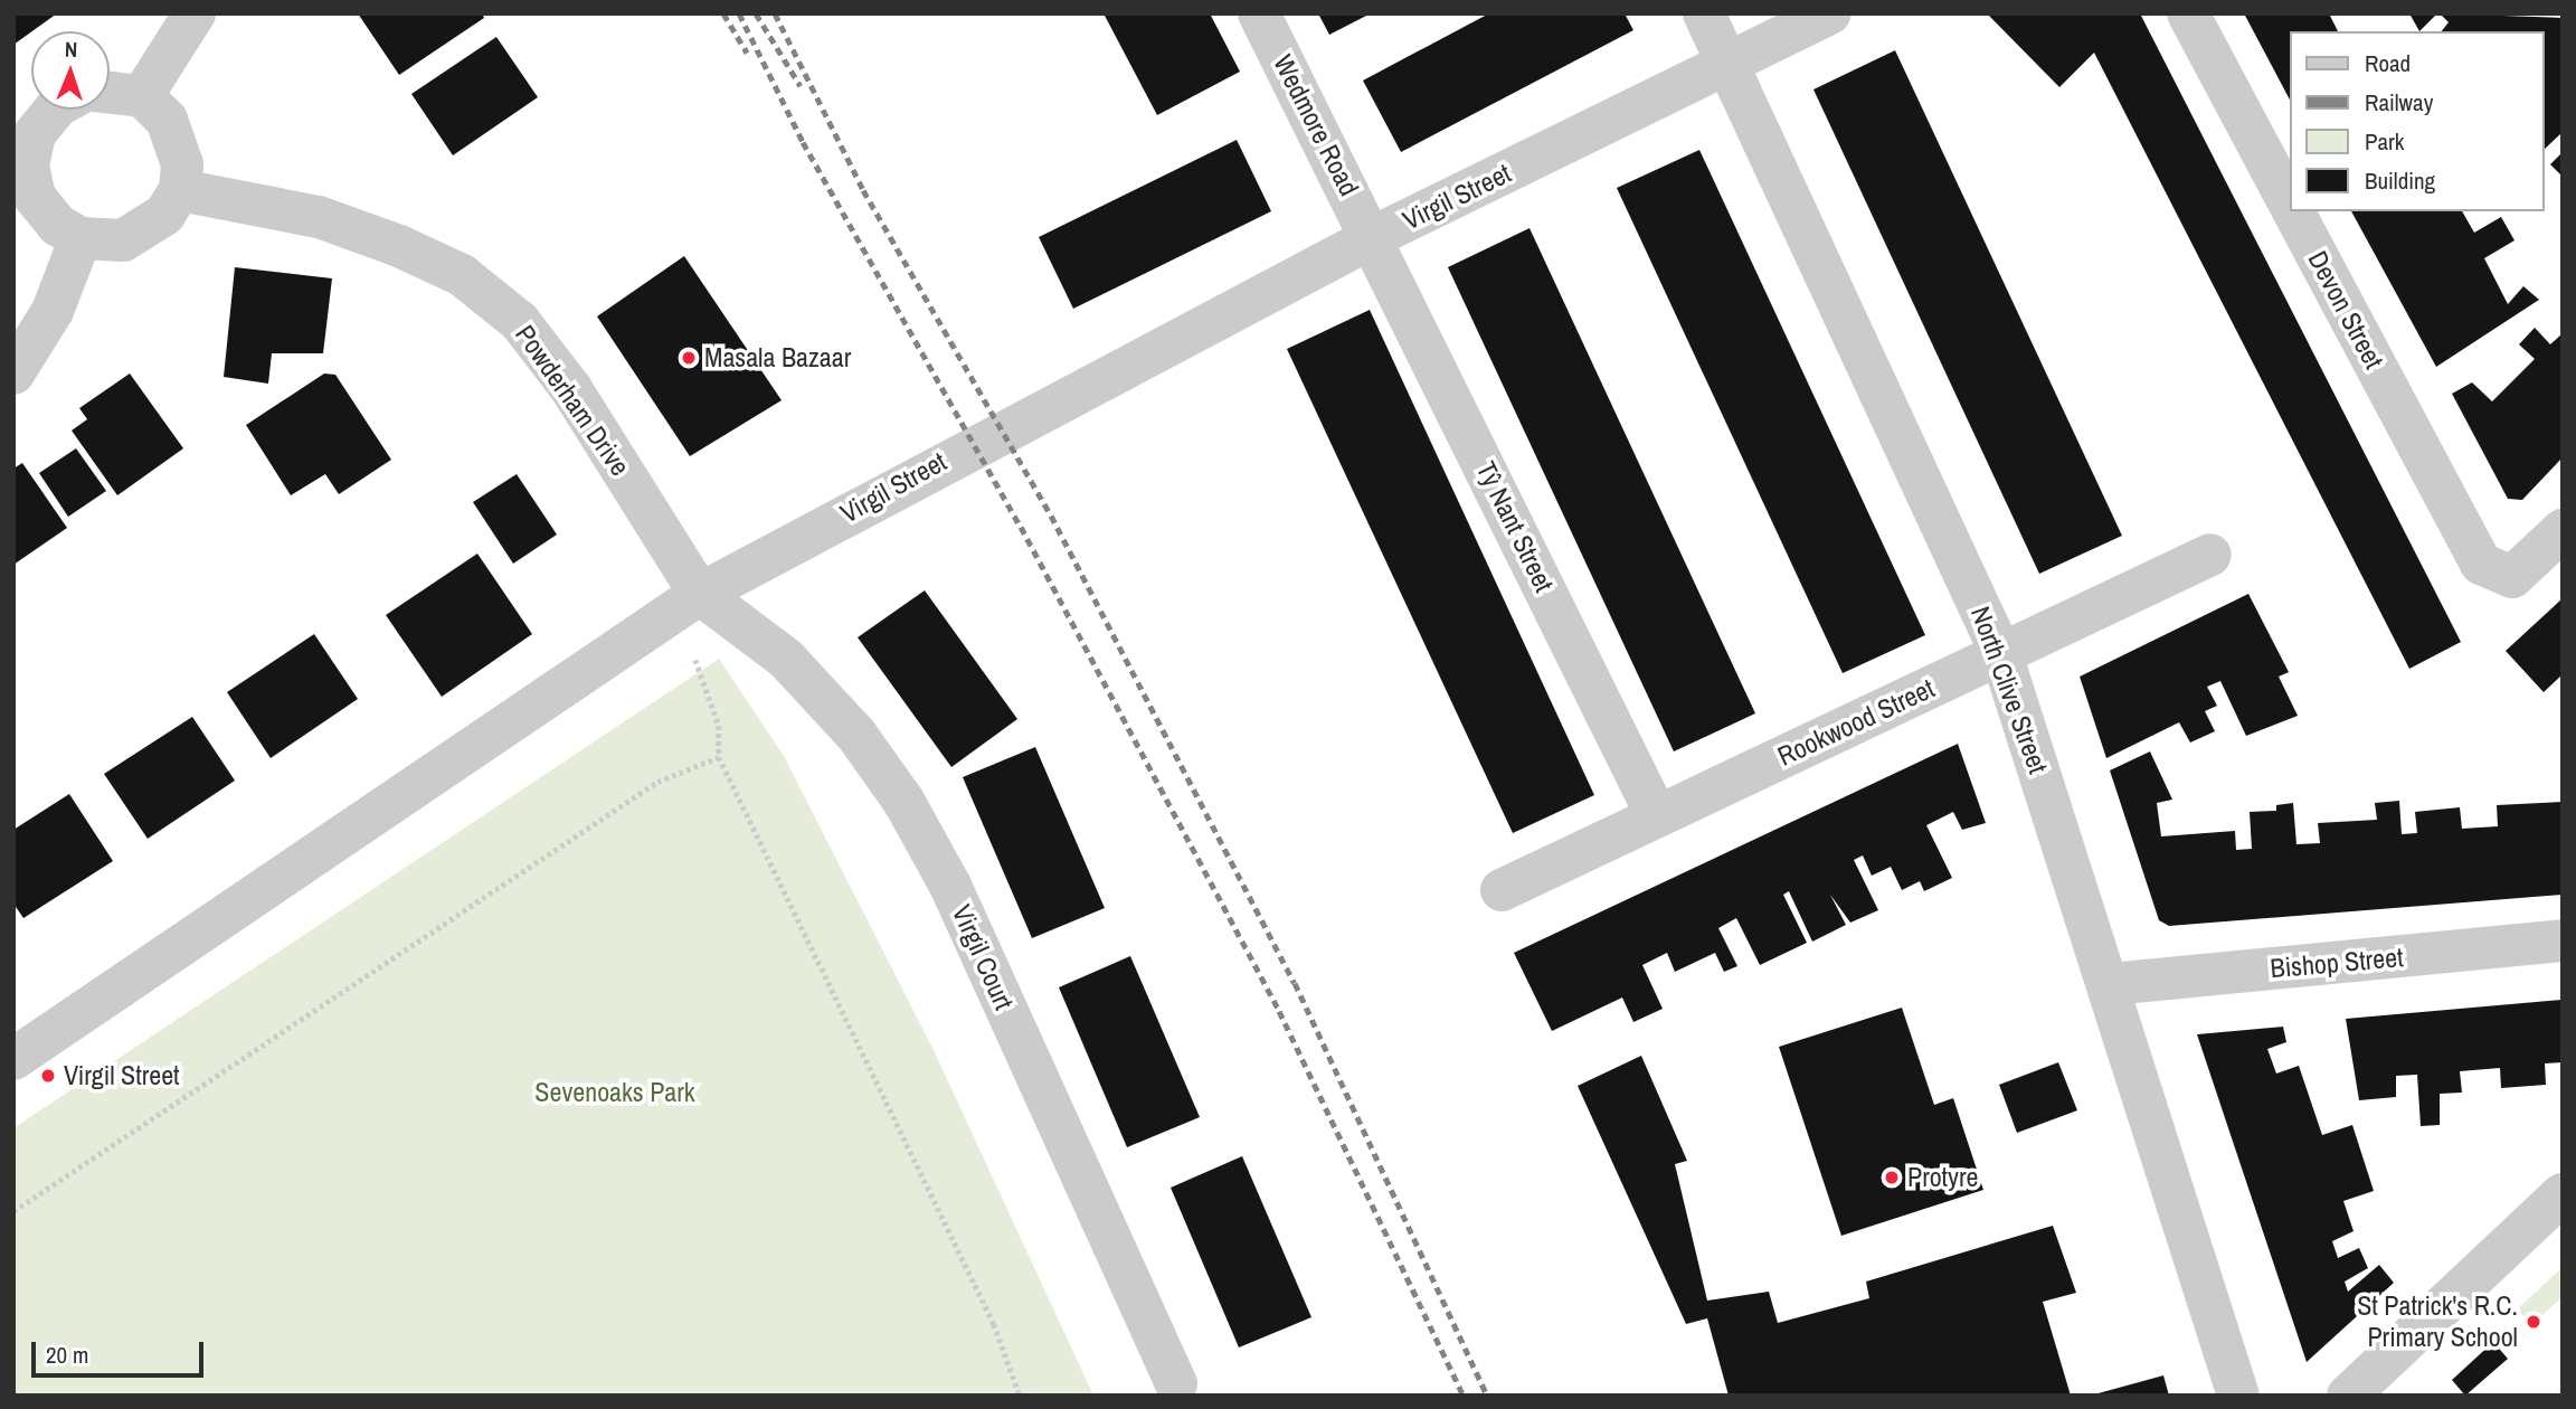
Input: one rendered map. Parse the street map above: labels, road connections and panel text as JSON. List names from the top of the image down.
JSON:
{
  "streets": {
    "street": [
      "Wedmore Road",
      "Virgil Street",
      "Devon Street",
      "Powderham Drive",
      "Tŷ Nant Street",
      "North Clive Street",
      "Rookwood Street",
      "Virgil Court",
      "Bishop Street"
    ]
  },
  "crossings": [
    ["Wedmore Road", "Virgil Street"],
    ["Wedmore Road", "Tŷ Nant Street"],
    ["Virgil Street", "Powderham Drive"],
    ["Virgil Street", "Tŷ Nant Street"],
    ["Virgil Street", "North Clive Street"],
    ["Virgil Street", "Virgil Court"],
    ["Powderham Drive", "Virgil Court"],
    ["Tŷ Nant Street", "Rookwood Street"],
    ["North Clive Street", "Rookwood Street"],
    ["North Clive Street", "Bishop Street"]
  ],
  "parks": ["Sevenoaks Park"],
  "places": [
    "Masala Bazaar",
    "Virgil Street",
    "Protyre",
    "St Patrick's R.C. Primary School"
  ],
  "legend": [
    "Road",
    "Railway",
    "Park",
    "Building"
  ],
  "scale_bar": "20 m",
  "north": "top"
}
